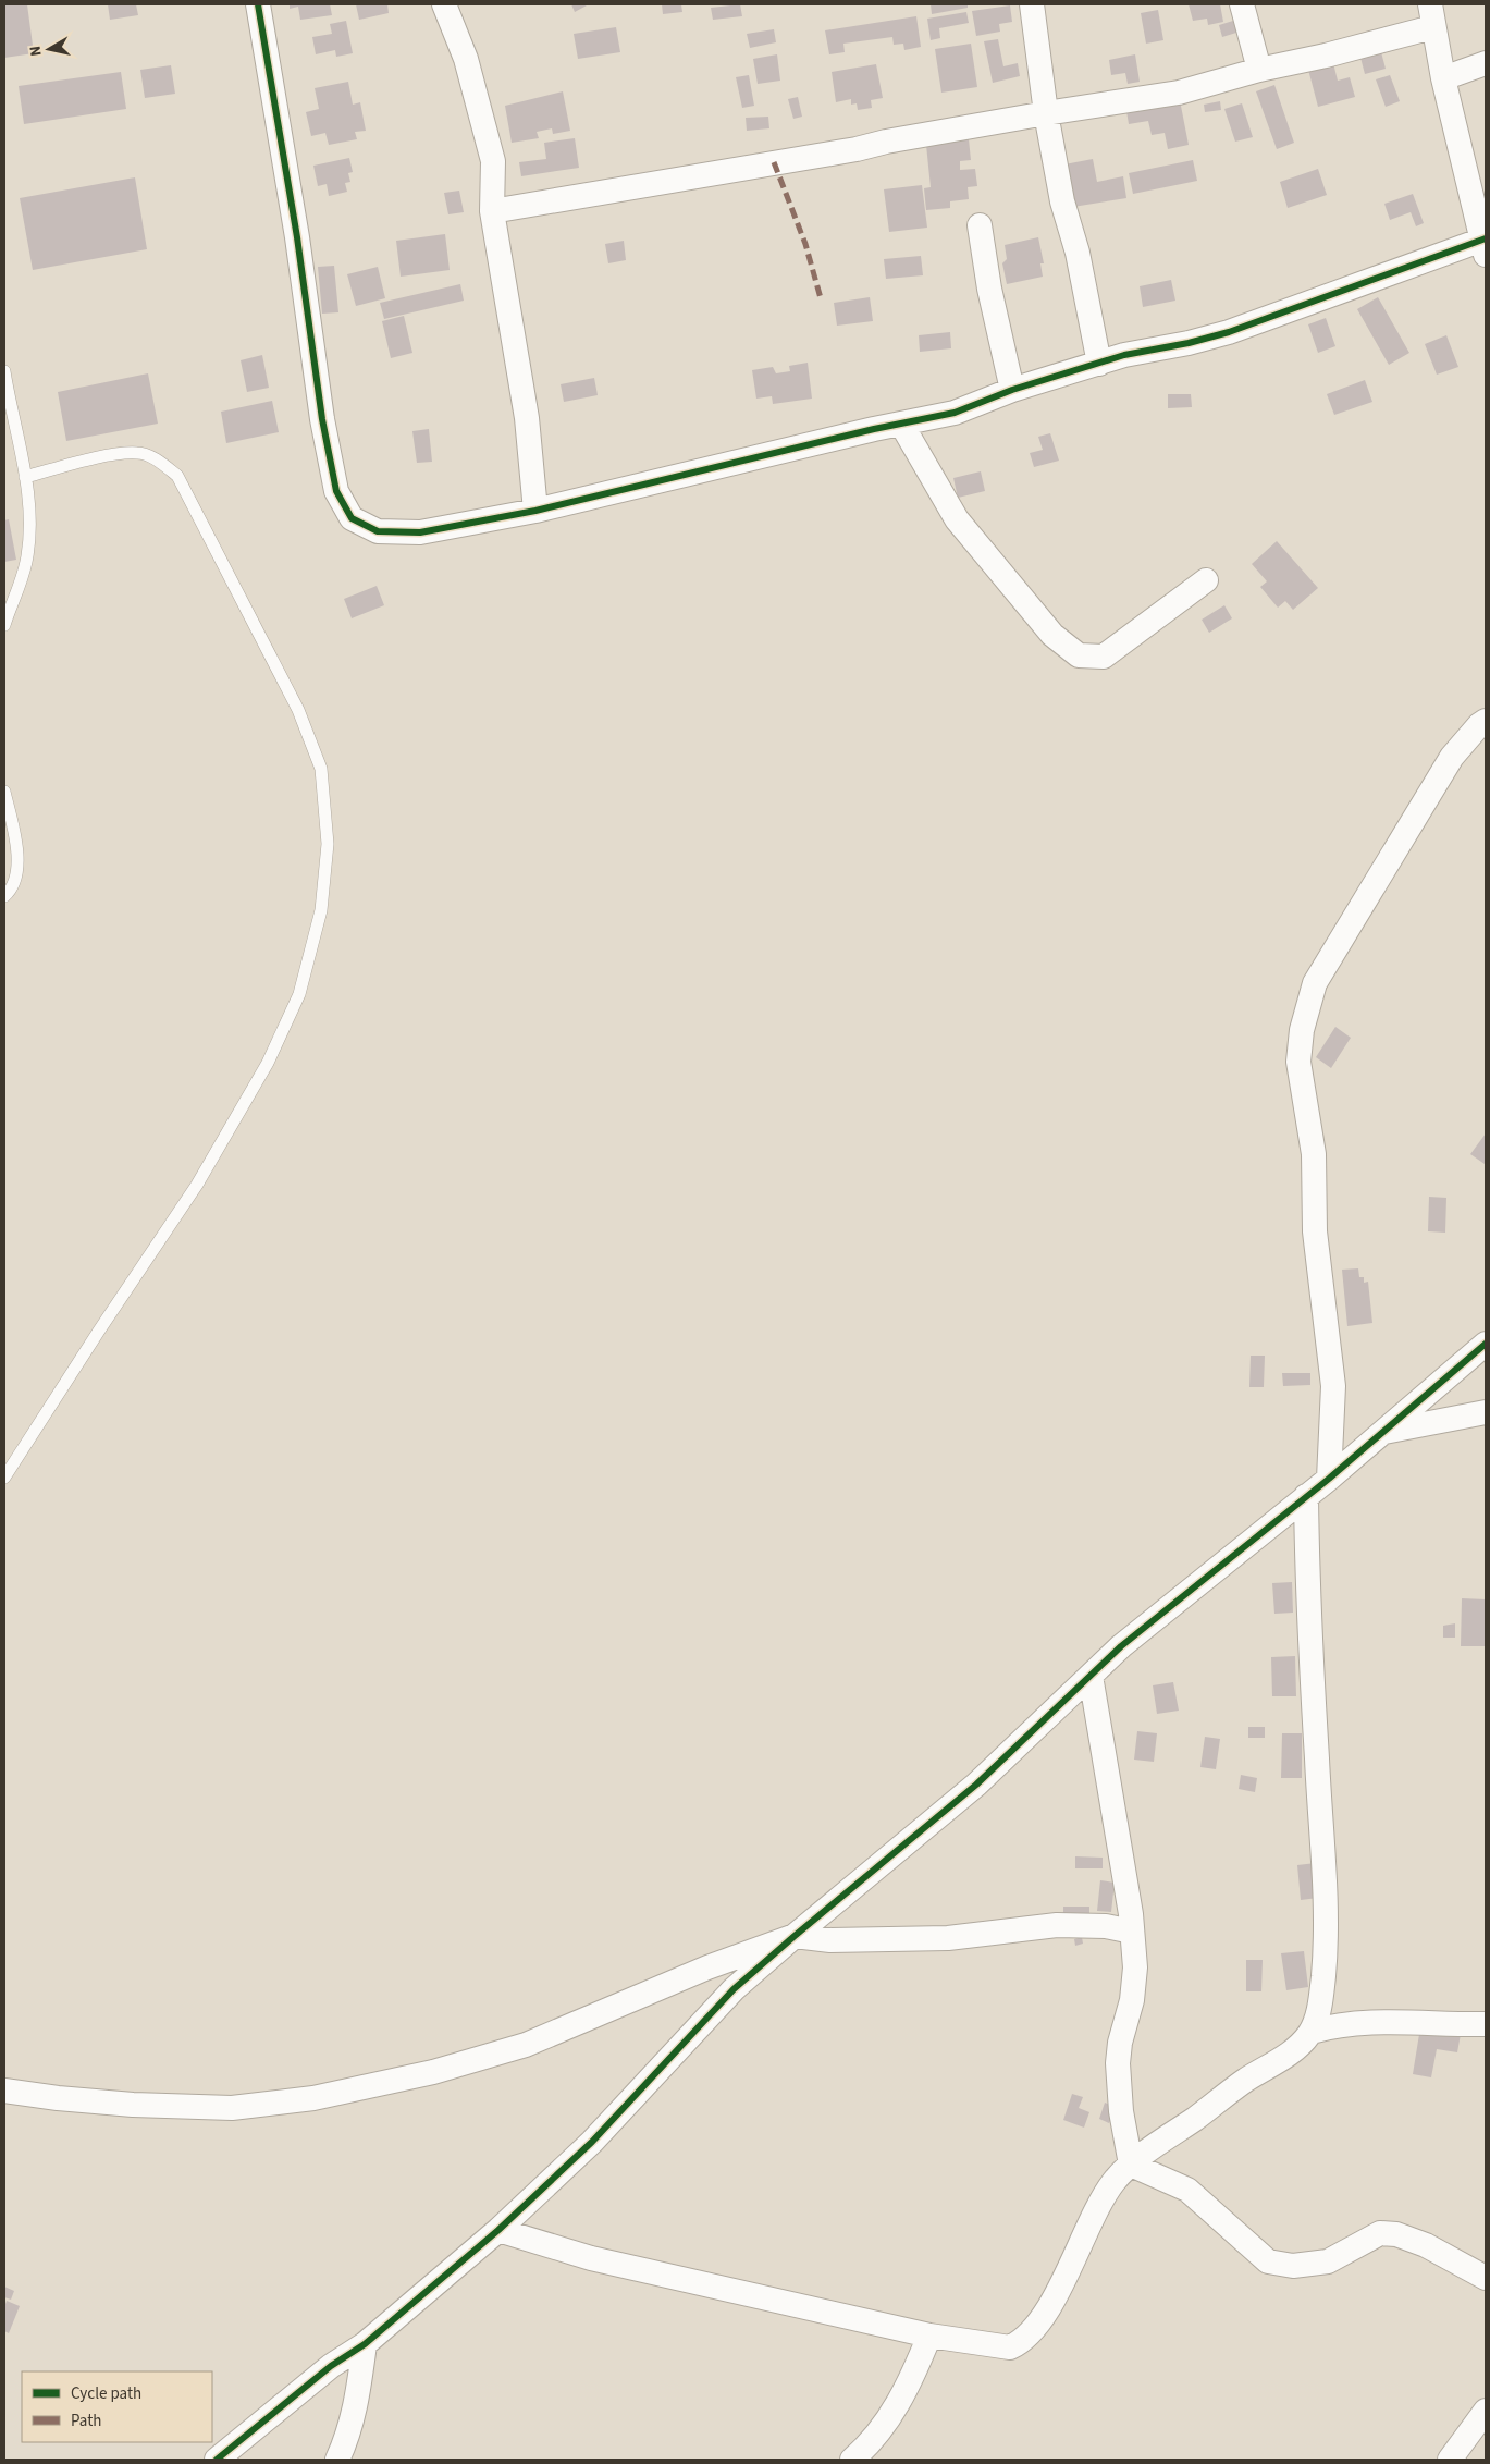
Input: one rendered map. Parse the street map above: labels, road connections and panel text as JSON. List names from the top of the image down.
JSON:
{
  "legend": ["Cycle path", "Path"],
  "north": "left"
}
